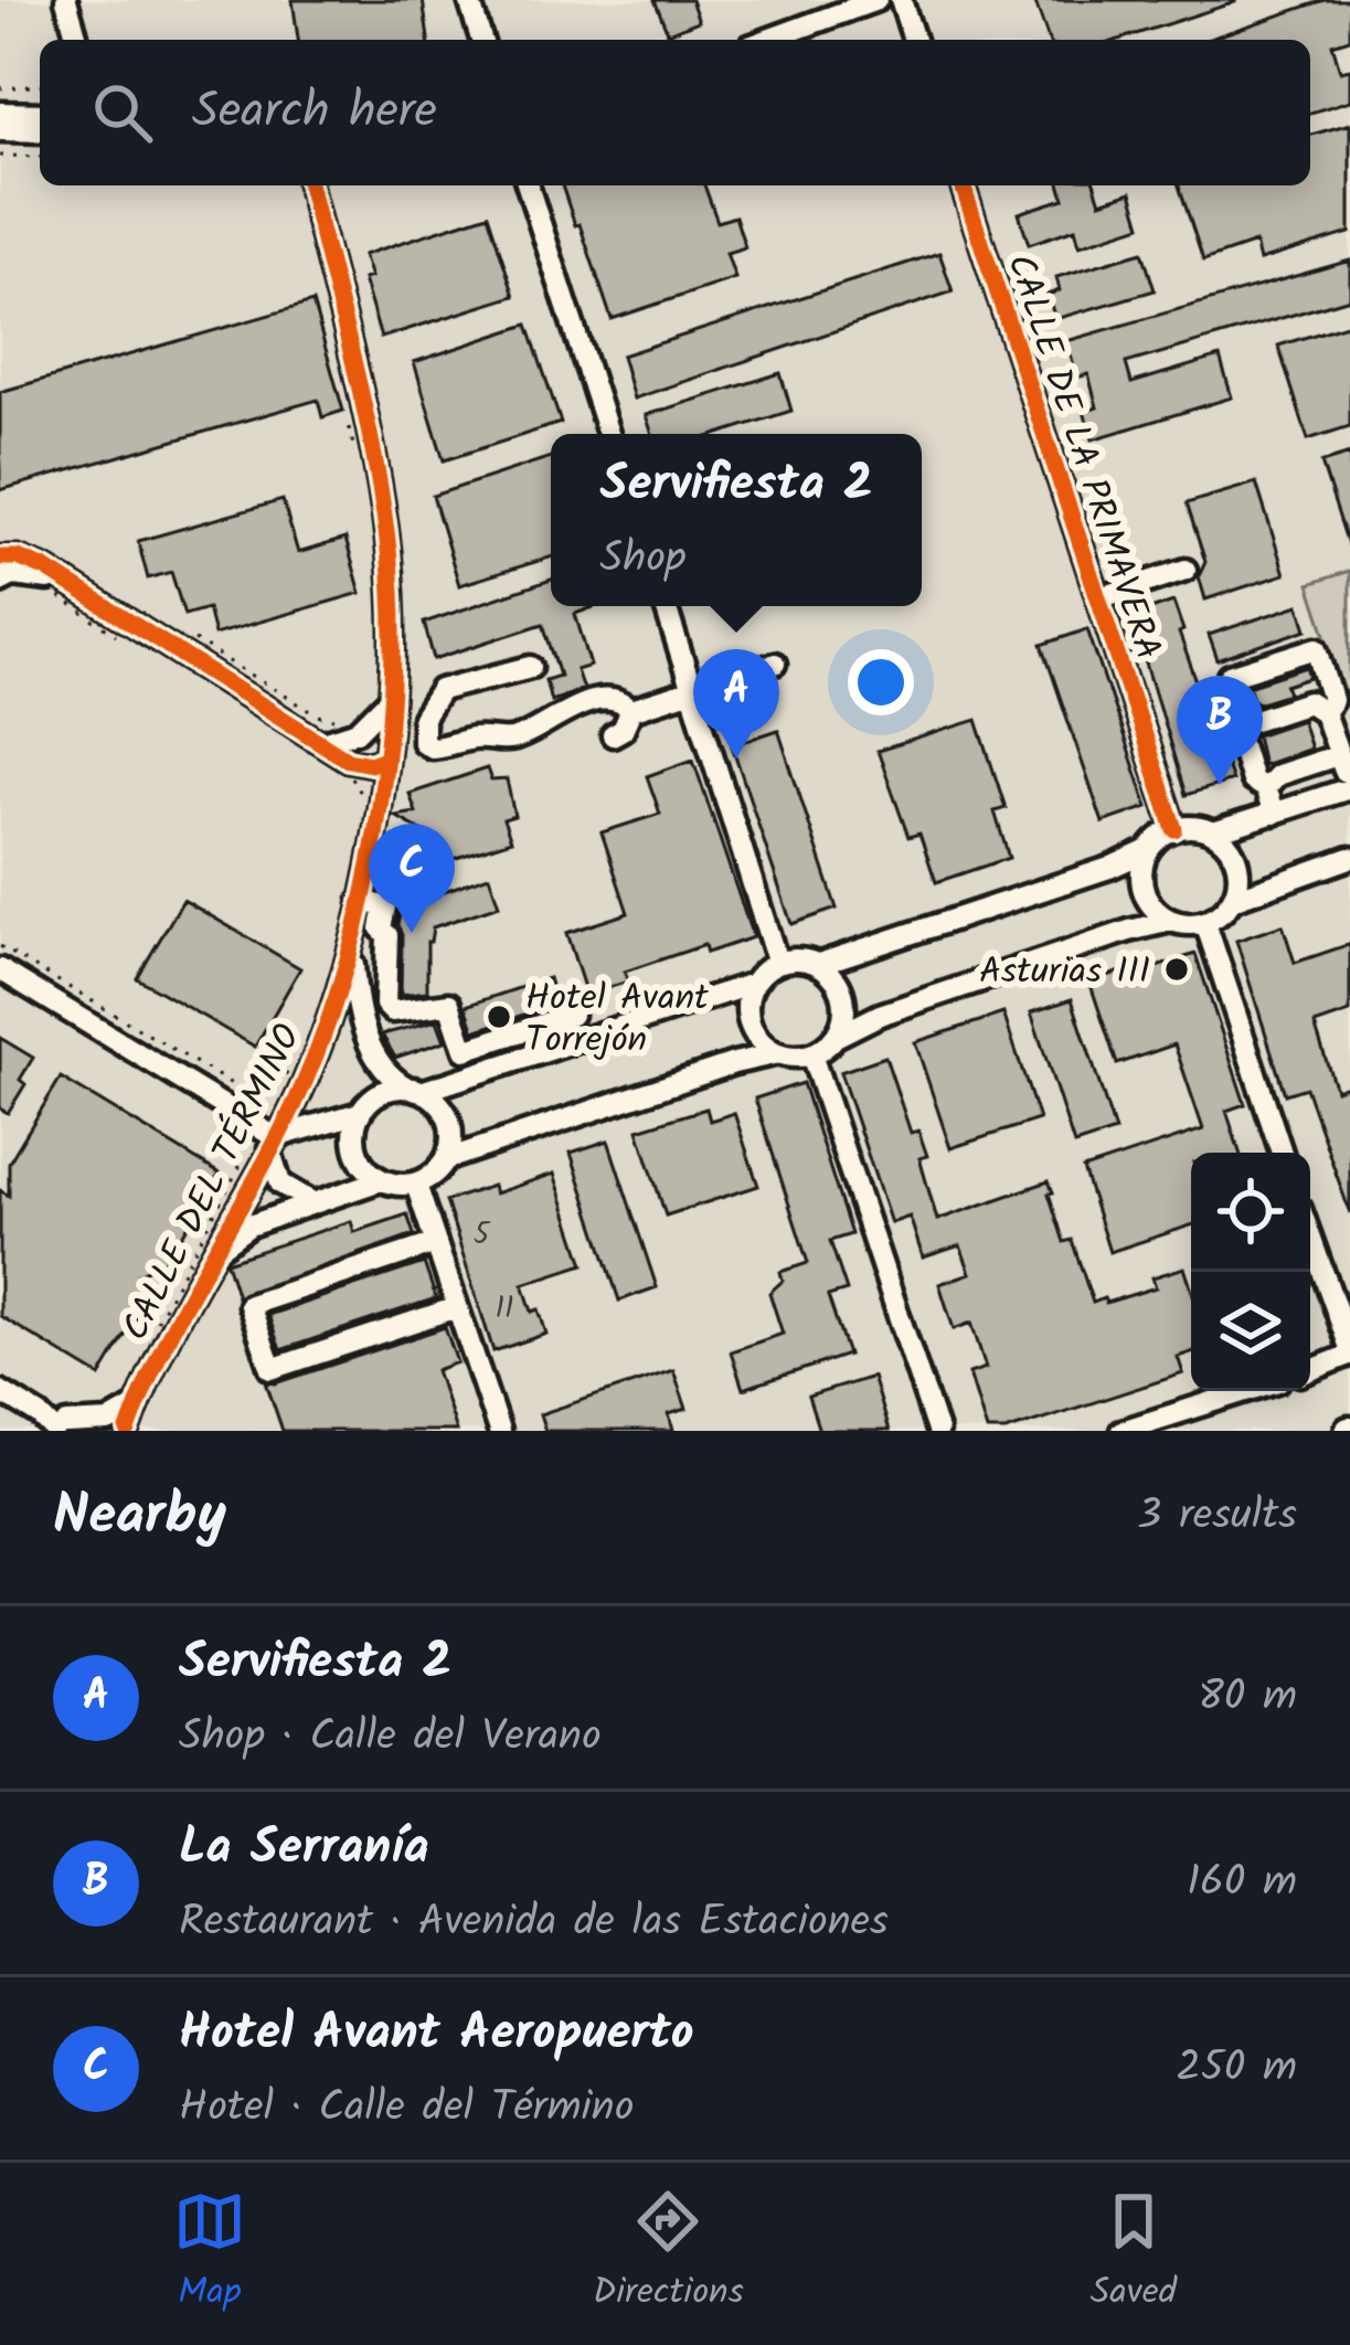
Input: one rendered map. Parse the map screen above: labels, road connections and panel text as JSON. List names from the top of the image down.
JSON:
{
  "streets": {
    "street": ["CALLE DE LA PRIMAVERA", "CALLE DEL TÉRMINO"]
  },
  "places": ["Asturias III", "Hotel Avant Torrejón"],
  "house_numbers": ["5", "11"],
  "page": {
    "search": "Search here",
    "popup": ["Servifiesta 2", "Shop"],
    "pins": ["A", "B", "C"],
    "heading": ["Nearby", "3 results"],
    "list": [
      {
        "mark": "A",
        "name": "Servifiesta 2",
        "note": "Shop · Calle del Verano",
        "value": "80 m"
      },
      {
        "mark": "B",
        "name": "La Serranía",
        "note": "Restaurant · Avenida de las Estaciones",
        "value": "160 m"
      },
      {
        "mark": "C",
        "name": "Hotel Avant Aeropuerto",
        "note": "Hotel · Calle del Término",
        "value": "250 m"
      }
    ],
    "nav": ["Map", "Directions", "Saved"]
  }
}
